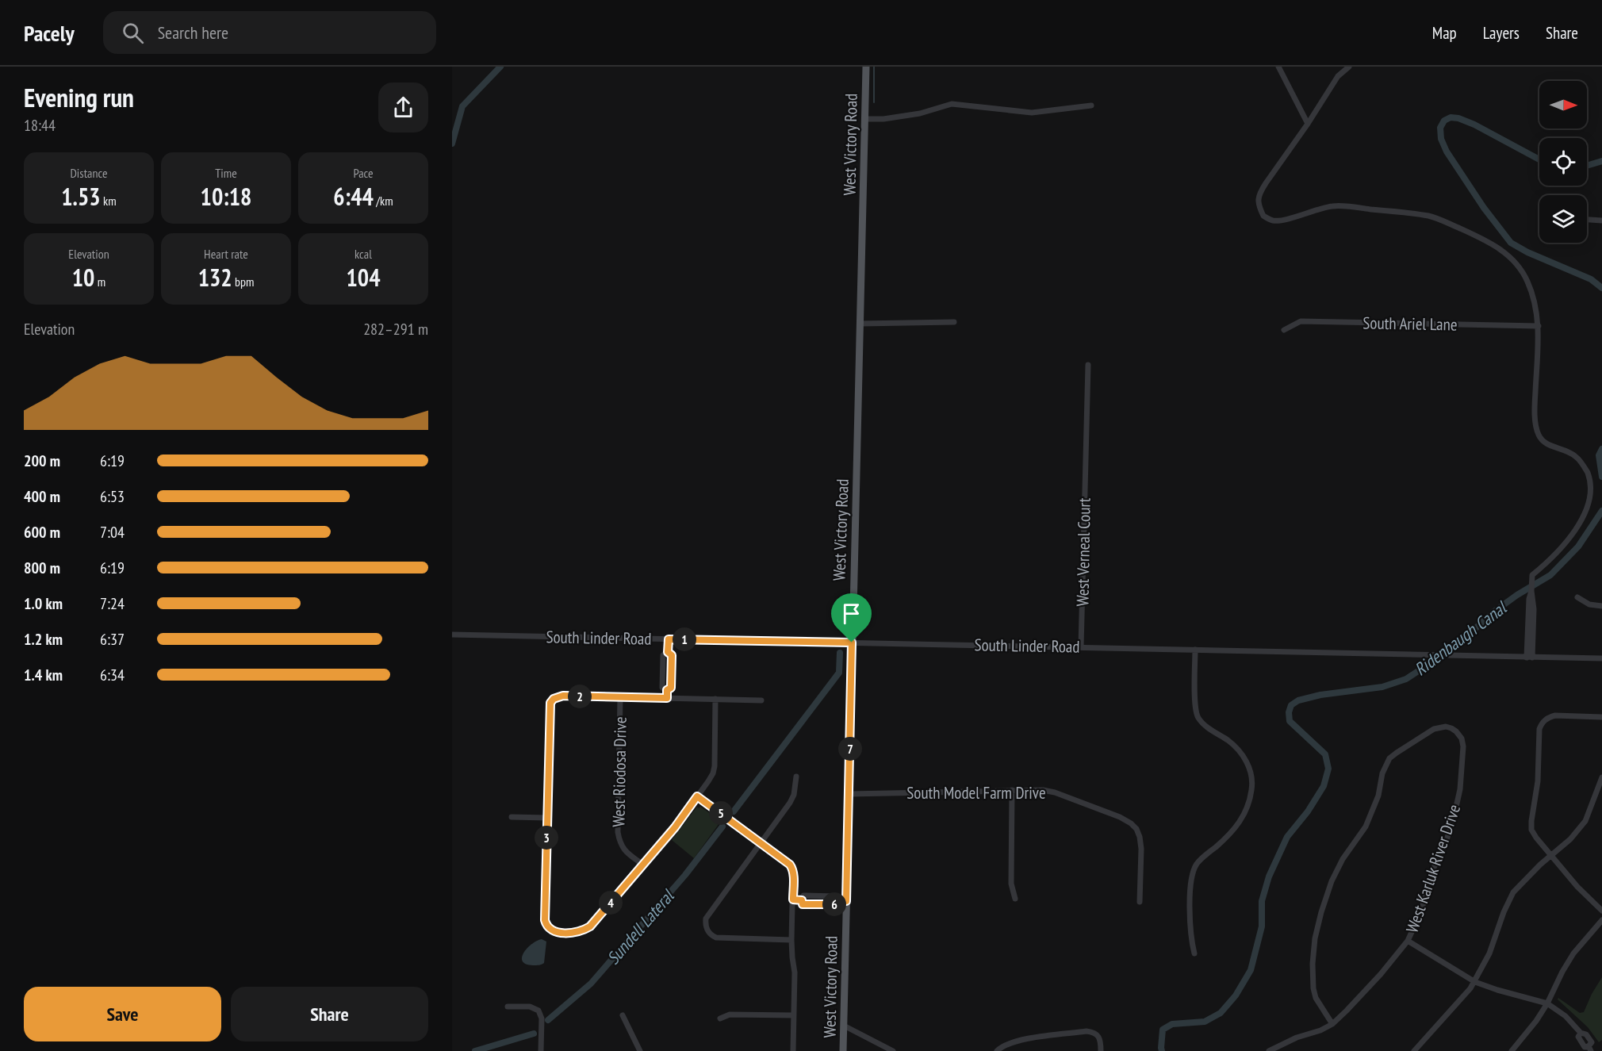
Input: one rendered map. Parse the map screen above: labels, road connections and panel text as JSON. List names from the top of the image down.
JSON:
{
  "streets": {
    "main road": ["West Victory Road"],
    "street": [
      "South Ariel Lane",
      "West Verneal Court",
      "South Linder Road",
      "West Riodosa Drive",
      "South Model Farm Drive",
      "West Karluk River Drive"
    ]
  },
  "crossings": [
    ["West Victory Road", "South Linder Road"],
    ["West Victory Road", "South Model Farm Drive"],
    ["West Verneal Court", "South Linder Road"]
  ],
  "water": ["Ridenbaugh Canal", "Sundell Lateral"],
  "north": "right",
  "page": {
    "header": "Pacely",
    "search": "Search here",
    "nav": ["Map", "Layers", "Share"],
    "heading": ["Evening run", "18:44"],
    "stats": [
      ["Distance", "1.53 km"],
      ["Time", "10:18"],
      ["Pace", "6:44 /km"],
      ["Elevation", "10 m"],
      ["Heart rate", "132 bpm"],
      ["kcal", "104"]
    ],
    "chart": ["Elevation", "282–291 m"],
    "list": [
      {
        "name": "200 m",
        "note": "6:19"
      },
      {
        "name": "400 m",
        "note": "6:53"
      },
      {
        "name": "600 m",
        "note": "7:04"
      },
      {
        "name": "800 m",
        "note": "6:19"
      },
      {
        "name": "1.0 km",
        "note": "7:24"
      },
      {
        "name": "1.2 km",
        "note": "6:37"
      },
      {
        "name": "1.4 km",
        "note": "6:34"
      }
    ],
    "pins": [
      "1",
      "2",
      "7",
      "5",
      "3",
      "4",
      "6"
    ],
    "buttons": ["Save", "Share"]
  }
}
